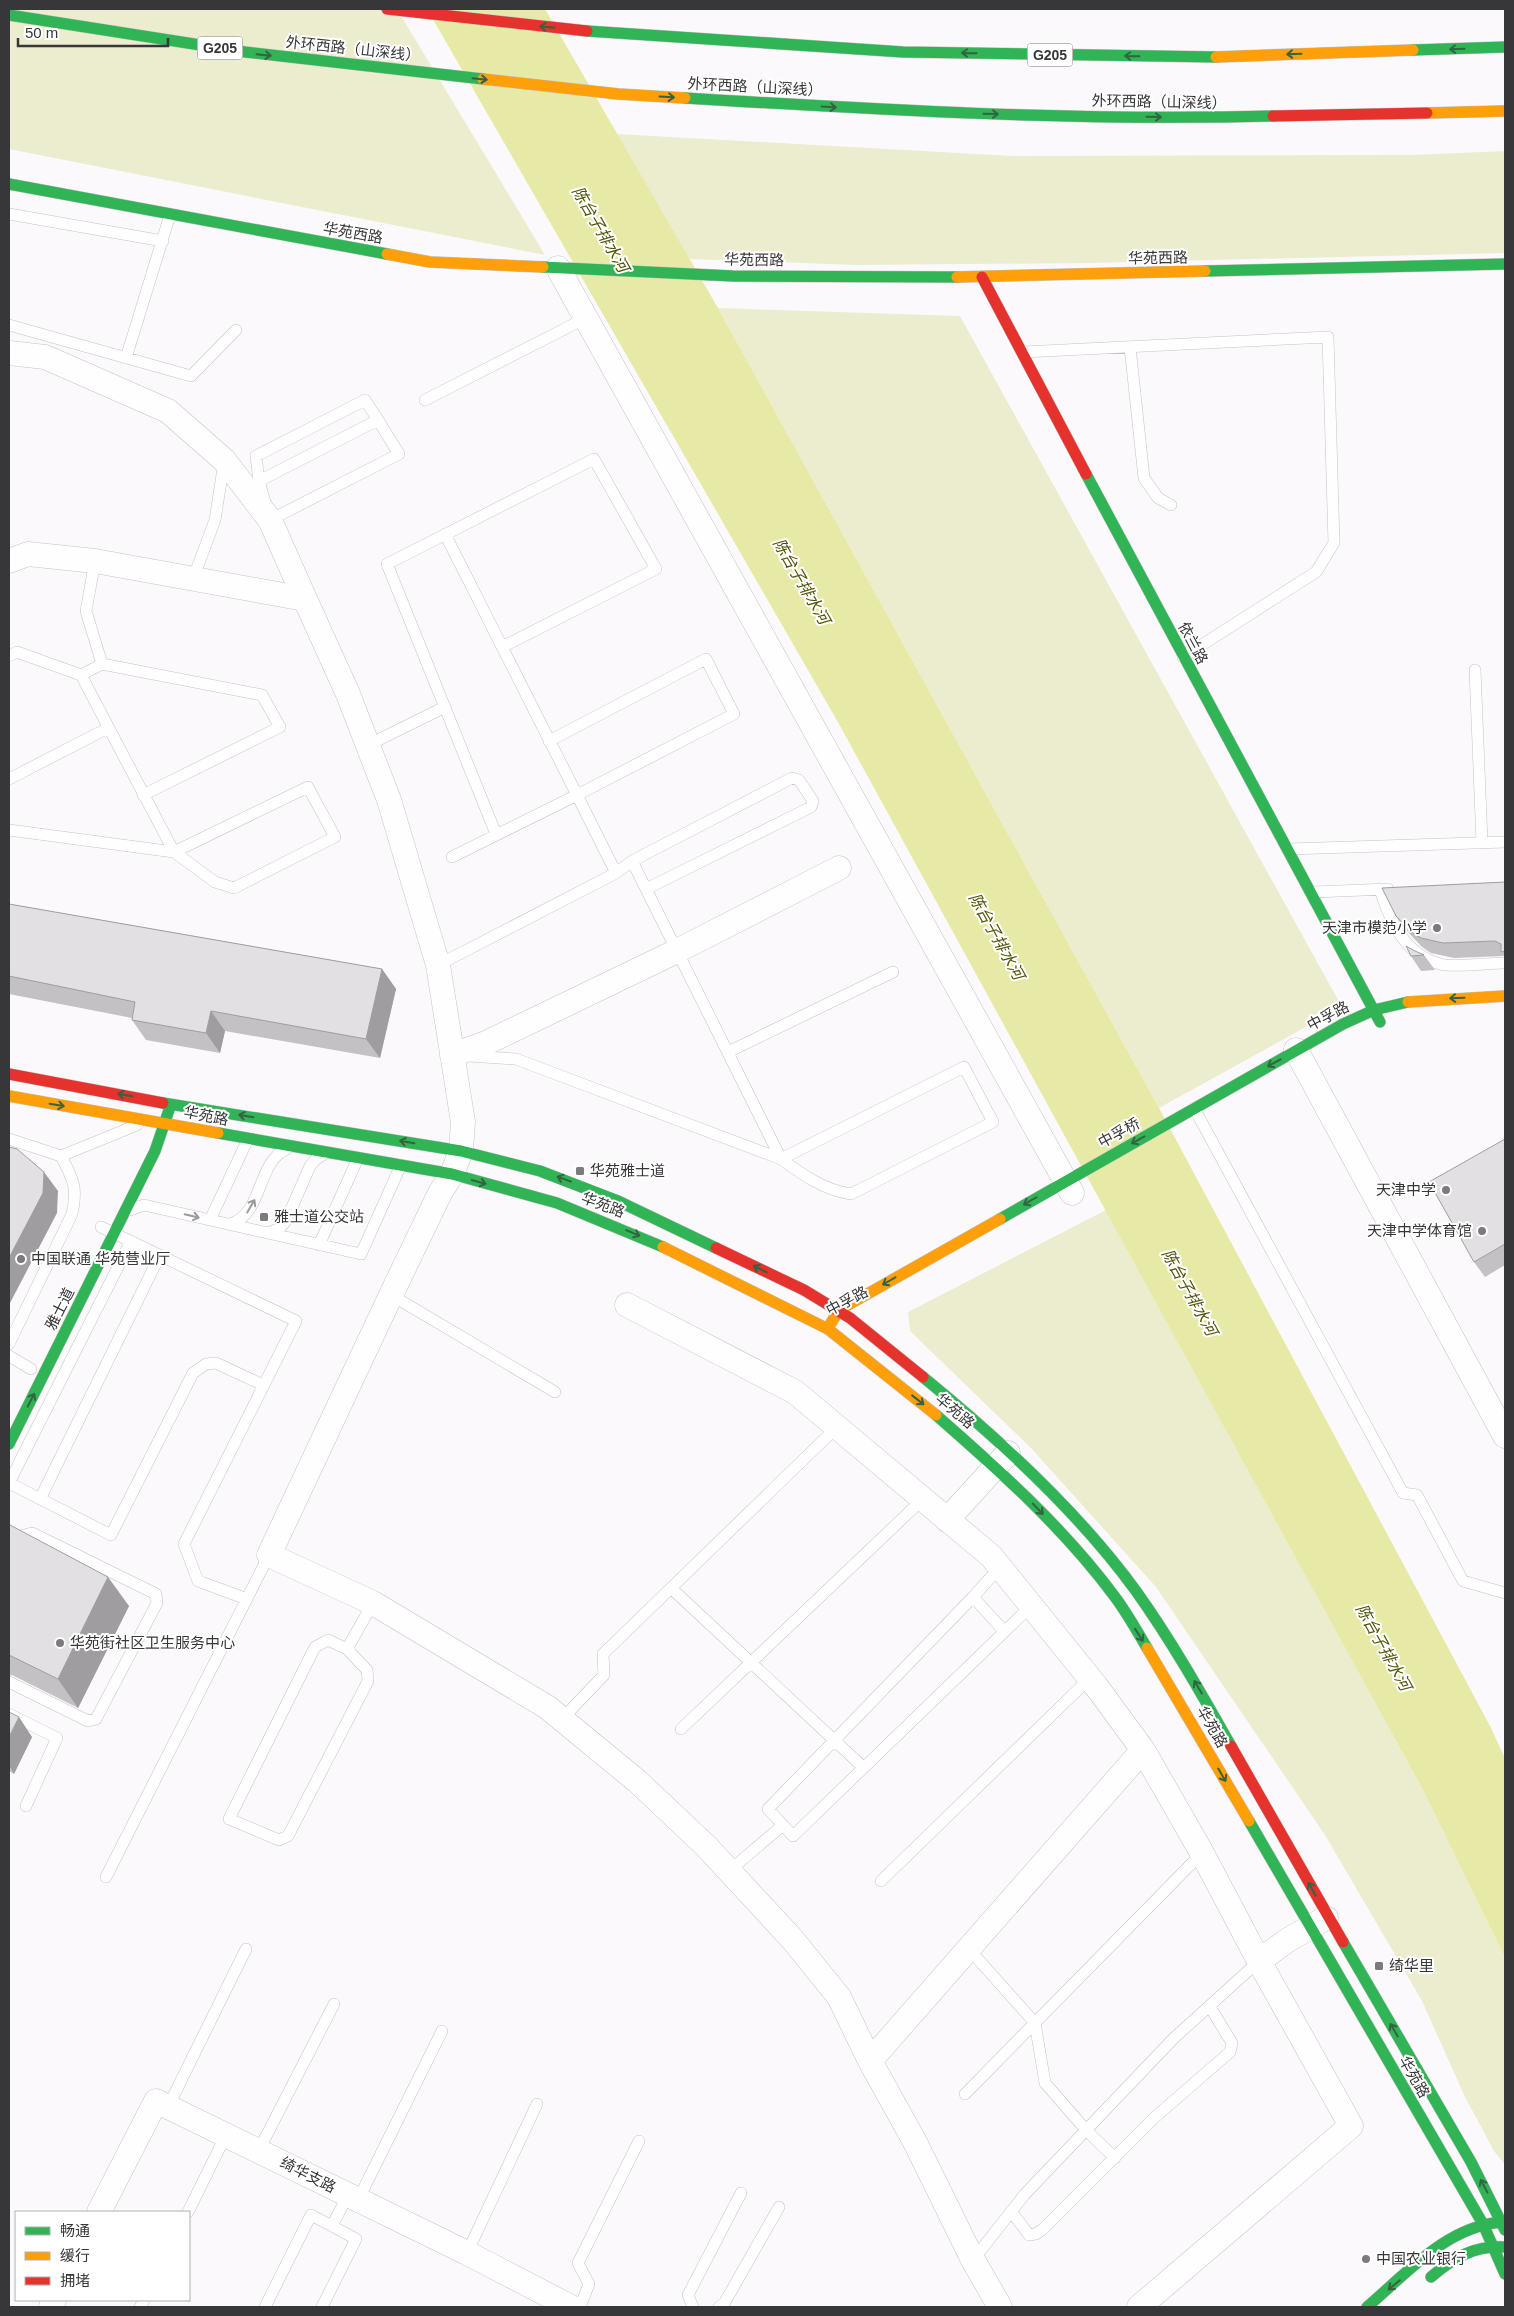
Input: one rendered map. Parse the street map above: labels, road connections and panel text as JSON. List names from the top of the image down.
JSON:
{
  "streets": {
    "main road": [
      "G205",
      "外环西路（山深线）",
      "华苑西路",
      "依兰路",
      "中孚路",
      "华苑路",
      "中孚桥",
      "雅士道"
    ],
    "street": ["绮华支路"]
  },
  "crossings": [
    ["华苑西路", "依兰路"],
    ["依兰路", "中孚路"],
    ["中孚路", "华苑路"],
    ["中孚路", "中孚桥"],
    ["华苑路", "雅士道"]
  ],
  "one_way": ["中孚路", "中孚桥", "雅士道"],
  "water": ["陈台子排水河"],
  "places": {
    "other": [
      "天津市模范小学",
      "天津中学",
      "天津中学体育馆",
      "中国联通 华苑营业厅",
      "华苑街社区卫生服务中心",
      "中国农业银行"
    ],
    "transit": ["华苑雅士道", "雅士道公交站", "绮华里"]
  },
  "legend": ["畅通", "缓行", "拥堵"],
  "scale_bar": "50 m"
}
